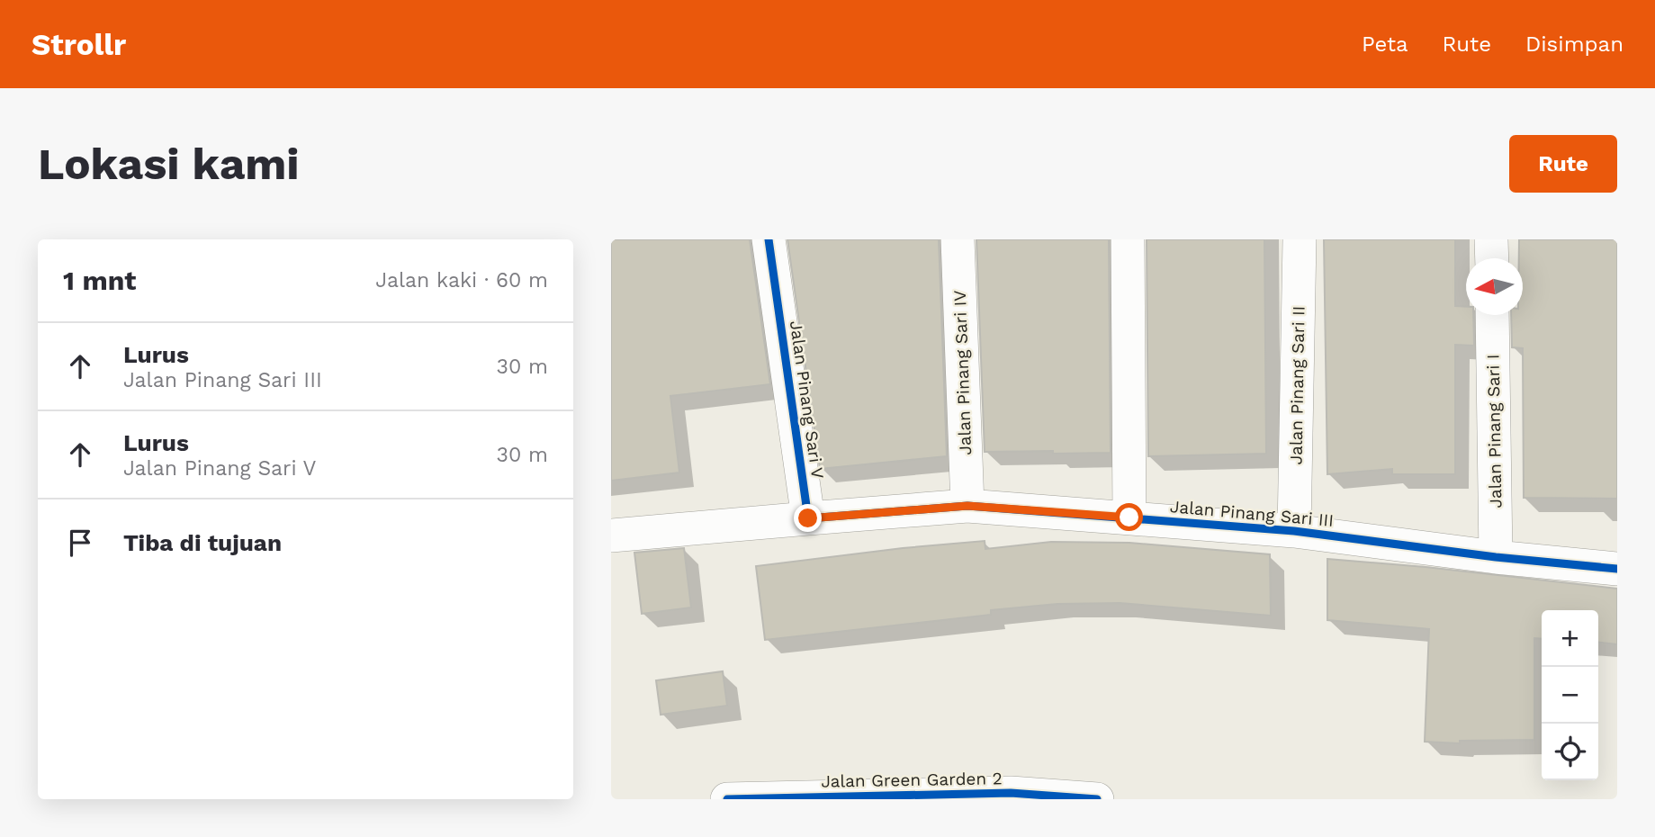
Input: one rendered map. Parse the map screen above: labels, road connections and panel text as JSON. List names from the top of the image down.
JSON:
{
  "streets": {
    "street": [
      "Jalan Pinang Sari IV",
      "Jalan Pinang Sari II",
      "Jalan Pinang Sari V",
      "Jalan Pinang Sari I",
      "Jalan Pinang Sari III",
      "Jalan Green Garden 2"
    ]
  },
  "crossings": [
    ["Jalan Pinang Sari IV", "Jalan Pinang Sari III"],
    ["Jalan Pinang Sari II", "Jalan Pinang Sari III"],
    ["Jalan Pinang Sari I", "Jalan Pinang Sari III"]
  ],
  "north": "left",
  "page": {
    "header": "Strollr",
    "nav": ["Peta", "Rute", "Disimpan"],
    "buttons": "Rute",
    "title": "Lokasi kami",
    "heading": ["1 mnt", "Jalan kaki · 60 m"],
    "list": [
      ["Lurus", "Jalan Pinang Sari III", "30 m"],
      ["Lurus", "Jalan Pinang Sari V", "30 m"],
      "Tiba di tujuan"
    ],
    "map_buttons": ["+", "−"]
  }
}
